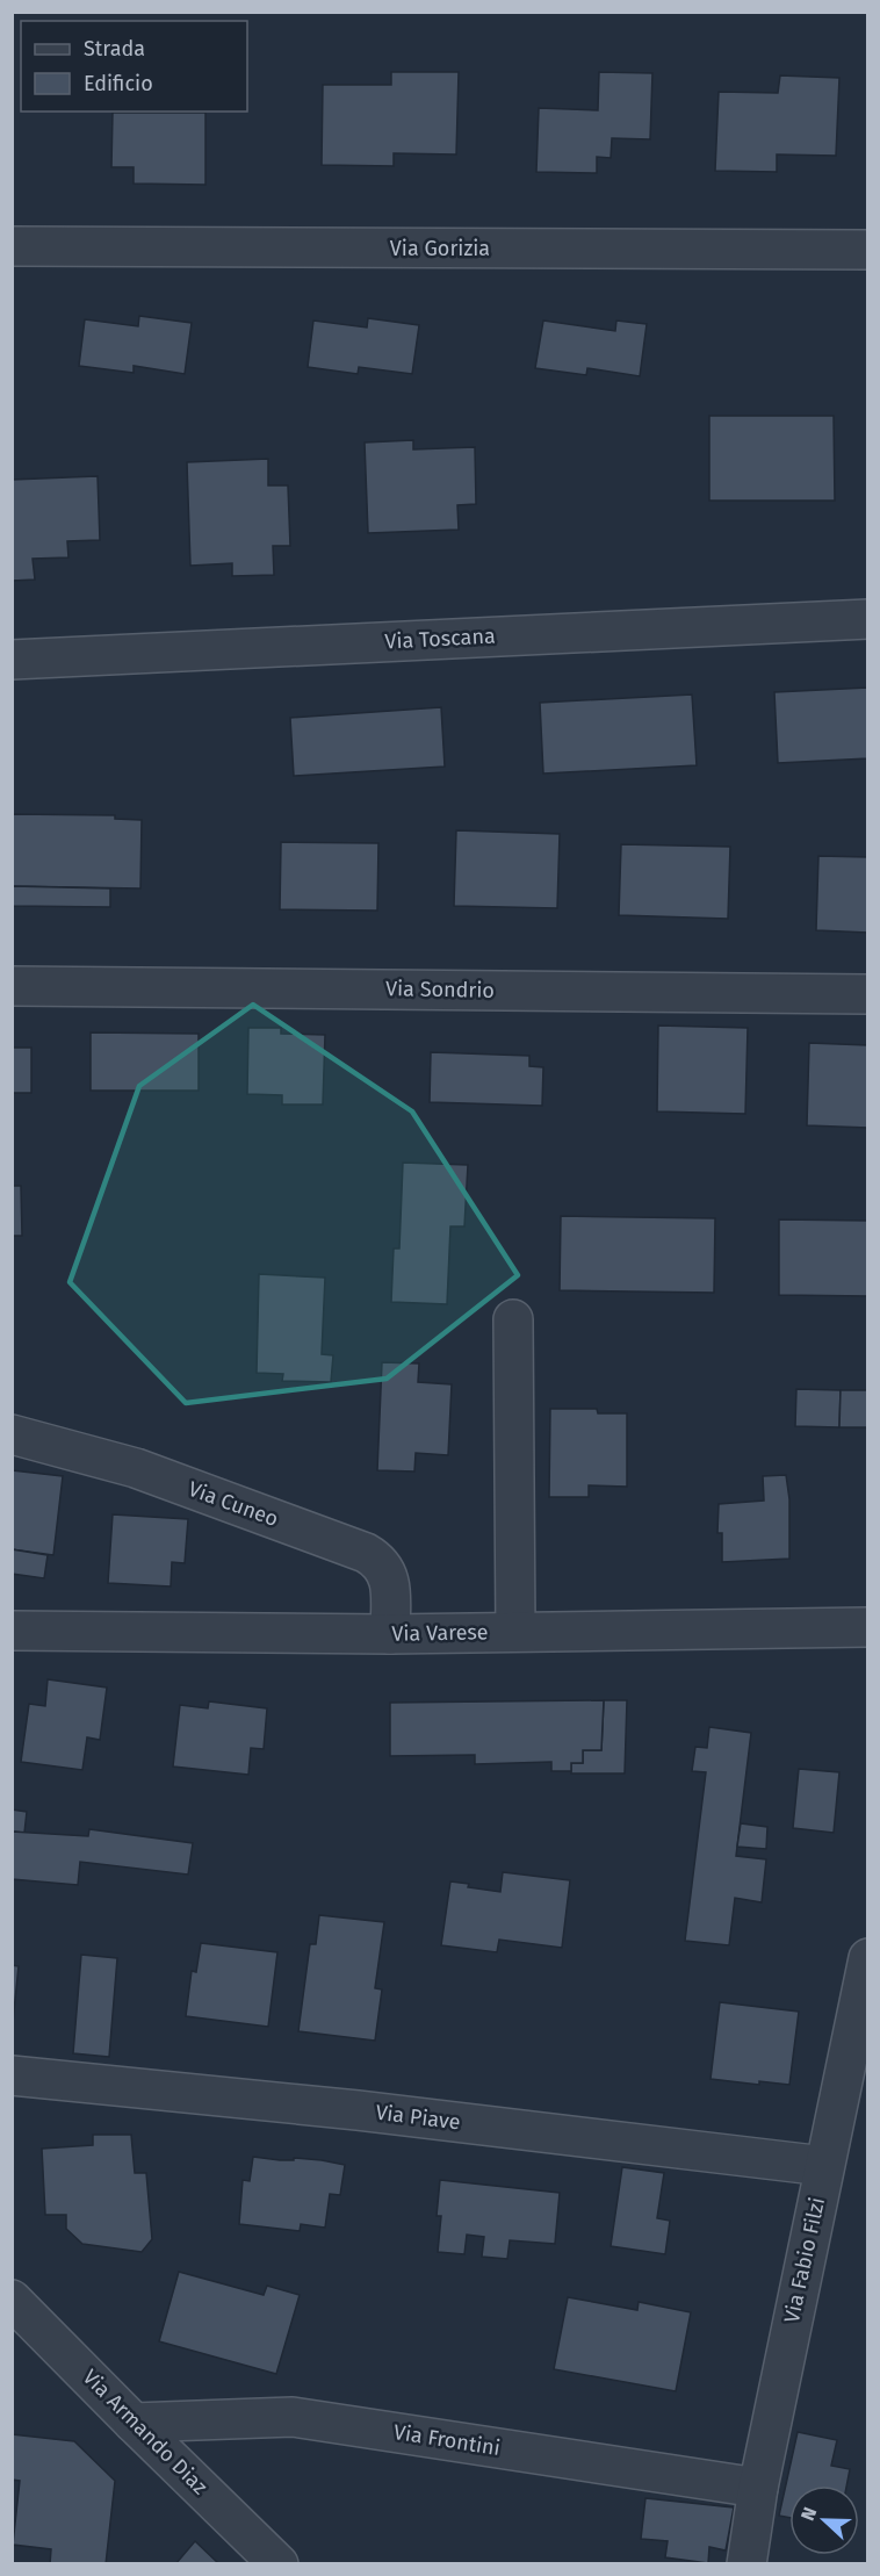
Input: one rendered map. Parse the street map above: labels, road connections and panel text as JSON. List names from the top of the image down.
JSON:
{
  "streets": {
    "street": [
      "Via Gorizia",
      "Via Toscana",
      "Via Sondrio",
      "Via Cuneo",
      "Via Varese",
      "Via Piave",
      "Via Fabio Filzi",
      "Via Armando Diaz",
      "Via Frontini"
    ]
  },
  "crossings": [
    ["Via Cuneo", "Via Varese"],
    ["Via Piave", "Via Fabio Filzi"],
    ["Via Fabio Filzi", "Via Frontini"],
    ["Via Armando Diaz", "Via Frontini"]
  ],
  "legend": ["Strada", "Edificio"],
  "north": "left"
}
